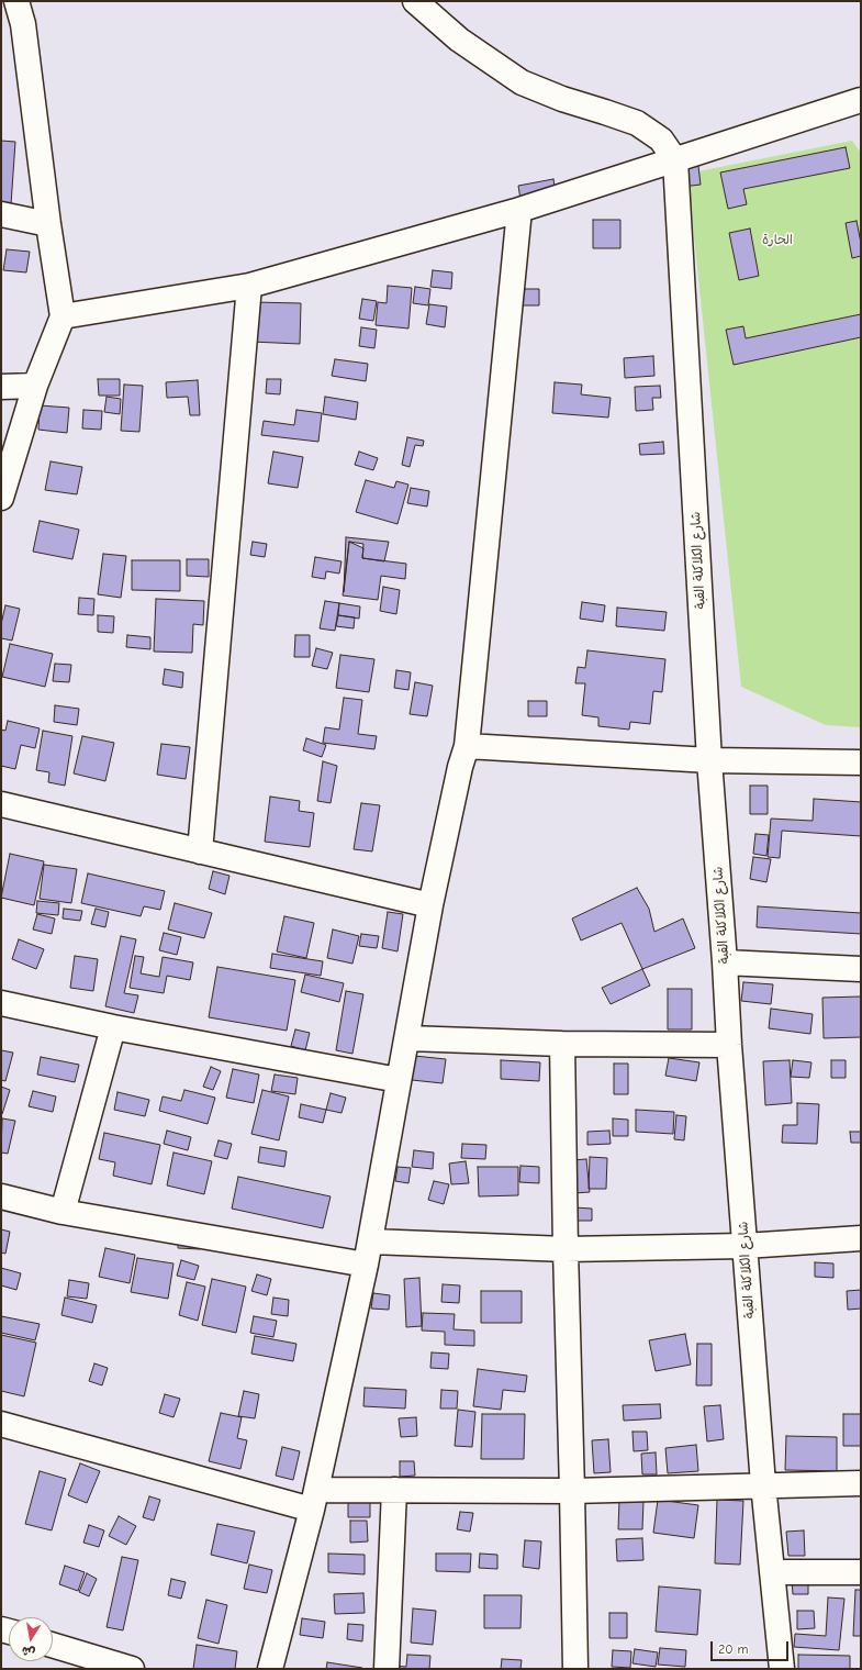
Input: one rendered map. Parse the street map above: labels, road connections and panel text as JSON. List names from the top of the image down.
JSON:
{
  "streets": {
    "street": ["شارع الكلاكلة القبة"]
  },
  "parks": ["الحارة"],
  "scale_bar": "20 m",
  "north": "bottom"
}
